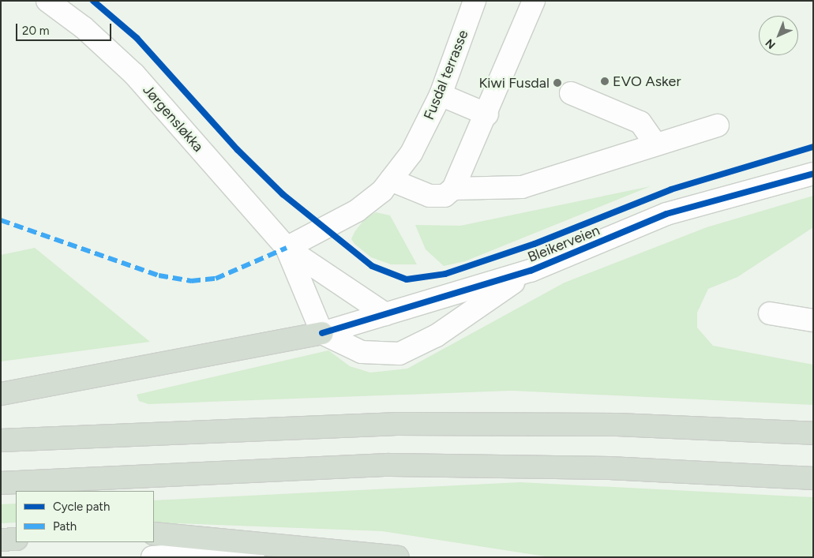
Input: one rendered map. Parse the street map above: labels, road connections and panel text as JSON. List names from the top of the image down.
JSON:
{
  "streets": {
    "street": ["Fusdal terrasse", "Jørgensløkka", "Bleikerveien"]
  },
  "crossings": [
    ["Fusdal terrasse", "Jørgensløkka"],
    ["Jørgensløkka", "Bleikerveien"]
  ],
  "places": ["EVO Asker", "Kiwi Fusdal"],
  "legend": ["Cycle path", "Path"],
  "scale_bar": "20 m",
  "north": "bottom left"
}
